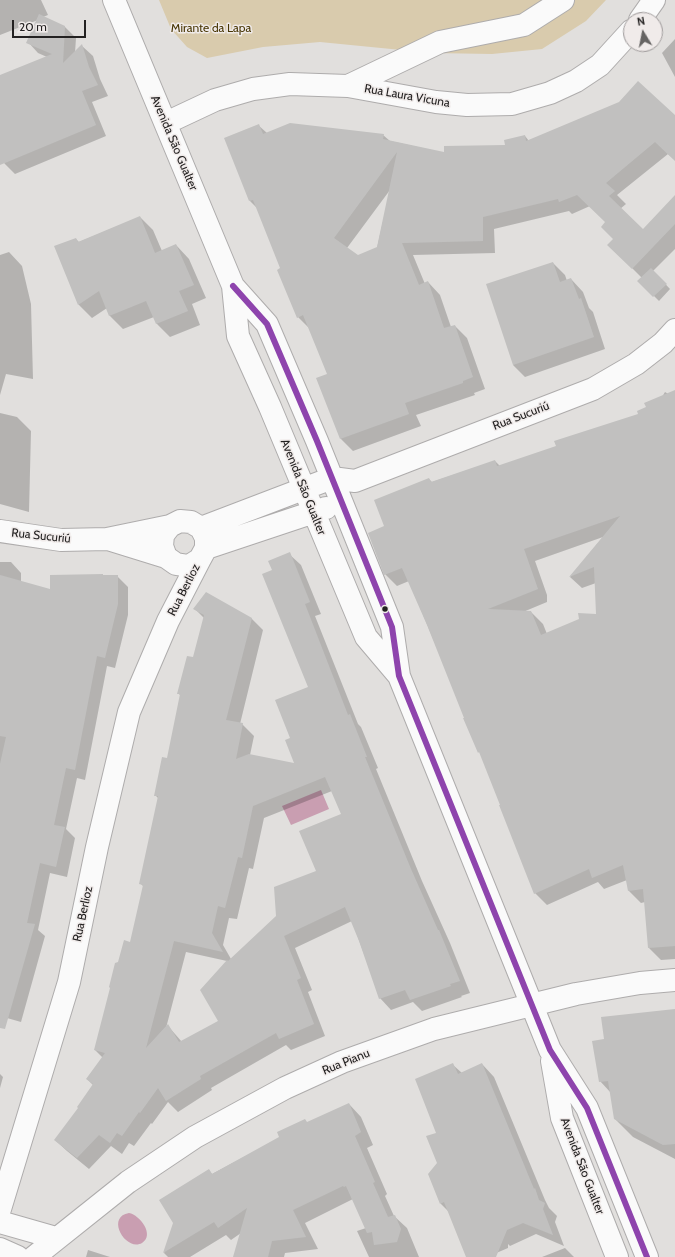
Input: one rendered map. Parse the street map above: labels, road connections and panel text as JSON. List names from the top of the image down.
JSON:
{
  "streets": {
    "street": [
      "Rua Laura Vicuna",
      "Avenida São Gualter",
      "Rua Sucuriú",
      "Rua Berlioz",
      "Rua Pianu"
    ]
  },
  "crossings": [
    ["Rua Laura Vicuna", "Avenida São Gualter"],
    ["Avenida São Gualter", "Rua Sucuriú"],
    ["Avenida São Gualter", "Rua Pianu"],
    ["Rua Sucuriú", "Rua Berlioz"]
  ],
  "parks": ["Mirante da Lapa"],
  "scale_bar": "20 m",
  "north": "top"
}
